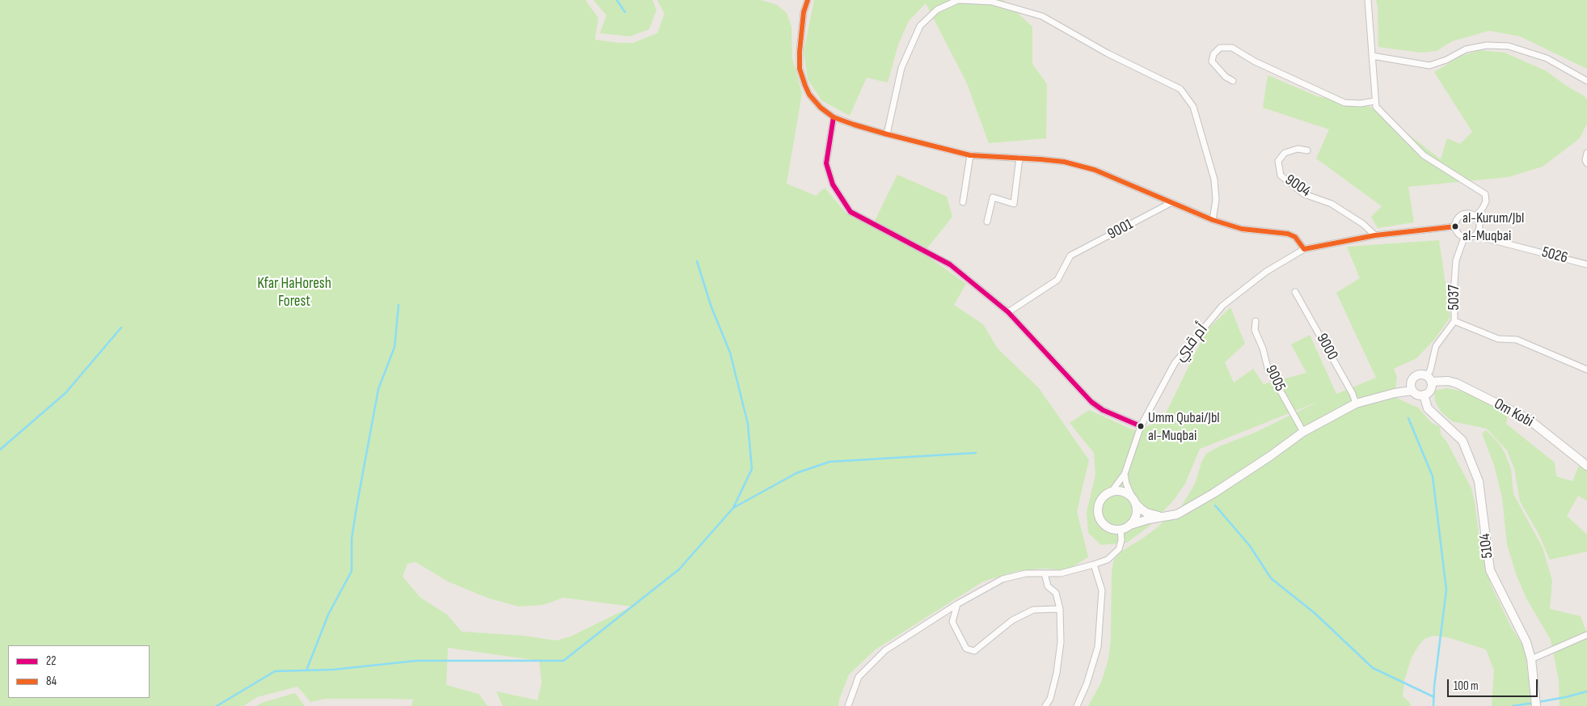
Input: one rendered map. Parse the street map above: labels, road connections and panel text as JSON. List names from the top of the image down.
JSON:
{
  "streets": {
    "street": [
      "9004",
      "9001",
      "5026",
      "5037",
      "أم قبي",
      "9000",
      "9005",
      "Om Kobi",
      "5104"
    ]
  },
  "crossings": [
    ["9004", "أم قبي"],
    ["5026", "5037"],
    ["5026", "أم قبي"],
    ["5037", "أم قبي"],
    ["5037", "Om Kobi"],
    ["5037", "5104"],
    ["Om Kobi", "5104"]
  ],
  "parks": ["Kfar HaHoresh Forest"],
  "places": ["al-Kurum/Jbl al-Muqbai", "Umm Qubai/Jbl al-Muqbai"],
  "lines": ["transit line 84", "transit line 22"],
  "legend": ["22", "84"],
  "scale_bar": "100 m"
}
